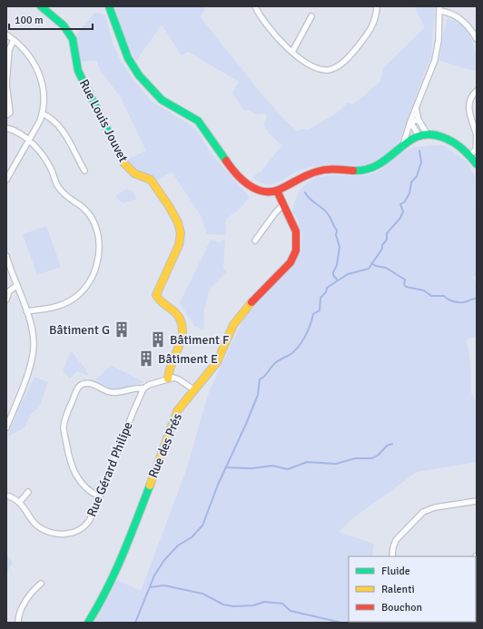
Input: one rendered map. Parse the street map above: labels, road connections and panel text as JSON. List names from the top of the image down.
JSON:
{
  "streets": {
    "street": ["Rue Louis Jouvet", "Rue des Prés", "Rue Gérard Philipe"]
  },
  "places": {
    "building": ["Bâtiment G", "Bâtiment F", "Bâtiment E"]
  },
  "legend": ["Fluide", "Ralenti", "Bouchon"],
  "scale_bar": "100 m"
}
